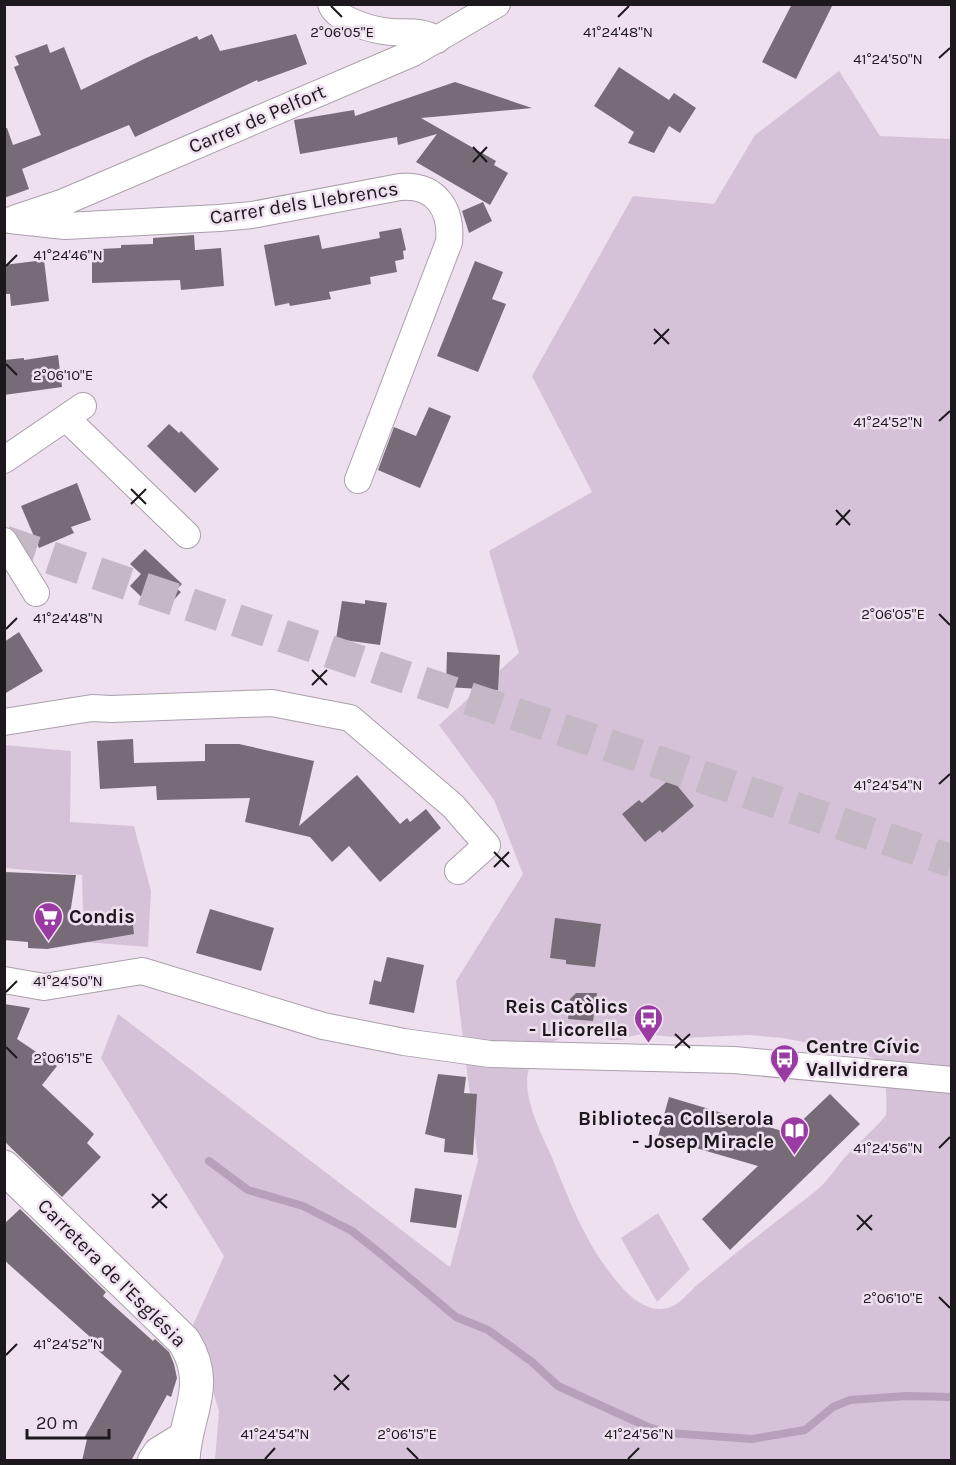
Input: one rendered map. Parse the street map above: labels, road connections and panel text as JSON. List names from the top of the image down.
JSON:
{
  "streets": {
    "main road": ["Carretera de l'Església"],
    "street": ["Carrer de Pelfort", "Carrer dels Llebrencs"]
  },
  "crossings": [
    ["Carrer de Pelfort", "Carrer dels Llebrencs"]
  ],
  "places": {
    "supermarket": ["Condis"],
    "bus stop": ["Reis Catòlics - Llicorella", "Centre Cívic Vallvidrera"],
    "library": ["Biblioteca Collserola - Josep Miracle"]
  },
  "scale_bar": "20 m",
  "coordinates": [
    "2°06'05\"E",
    "41°24'48\"N",
    "41°24'50\"N",
    "41°24'46\"N",
    "2°06'10\"E",
    "41°24'52\"N",
    "41°24'54\"N",
    "2°06'15\"E",
    "41°24'56\"N"
  ]
}
